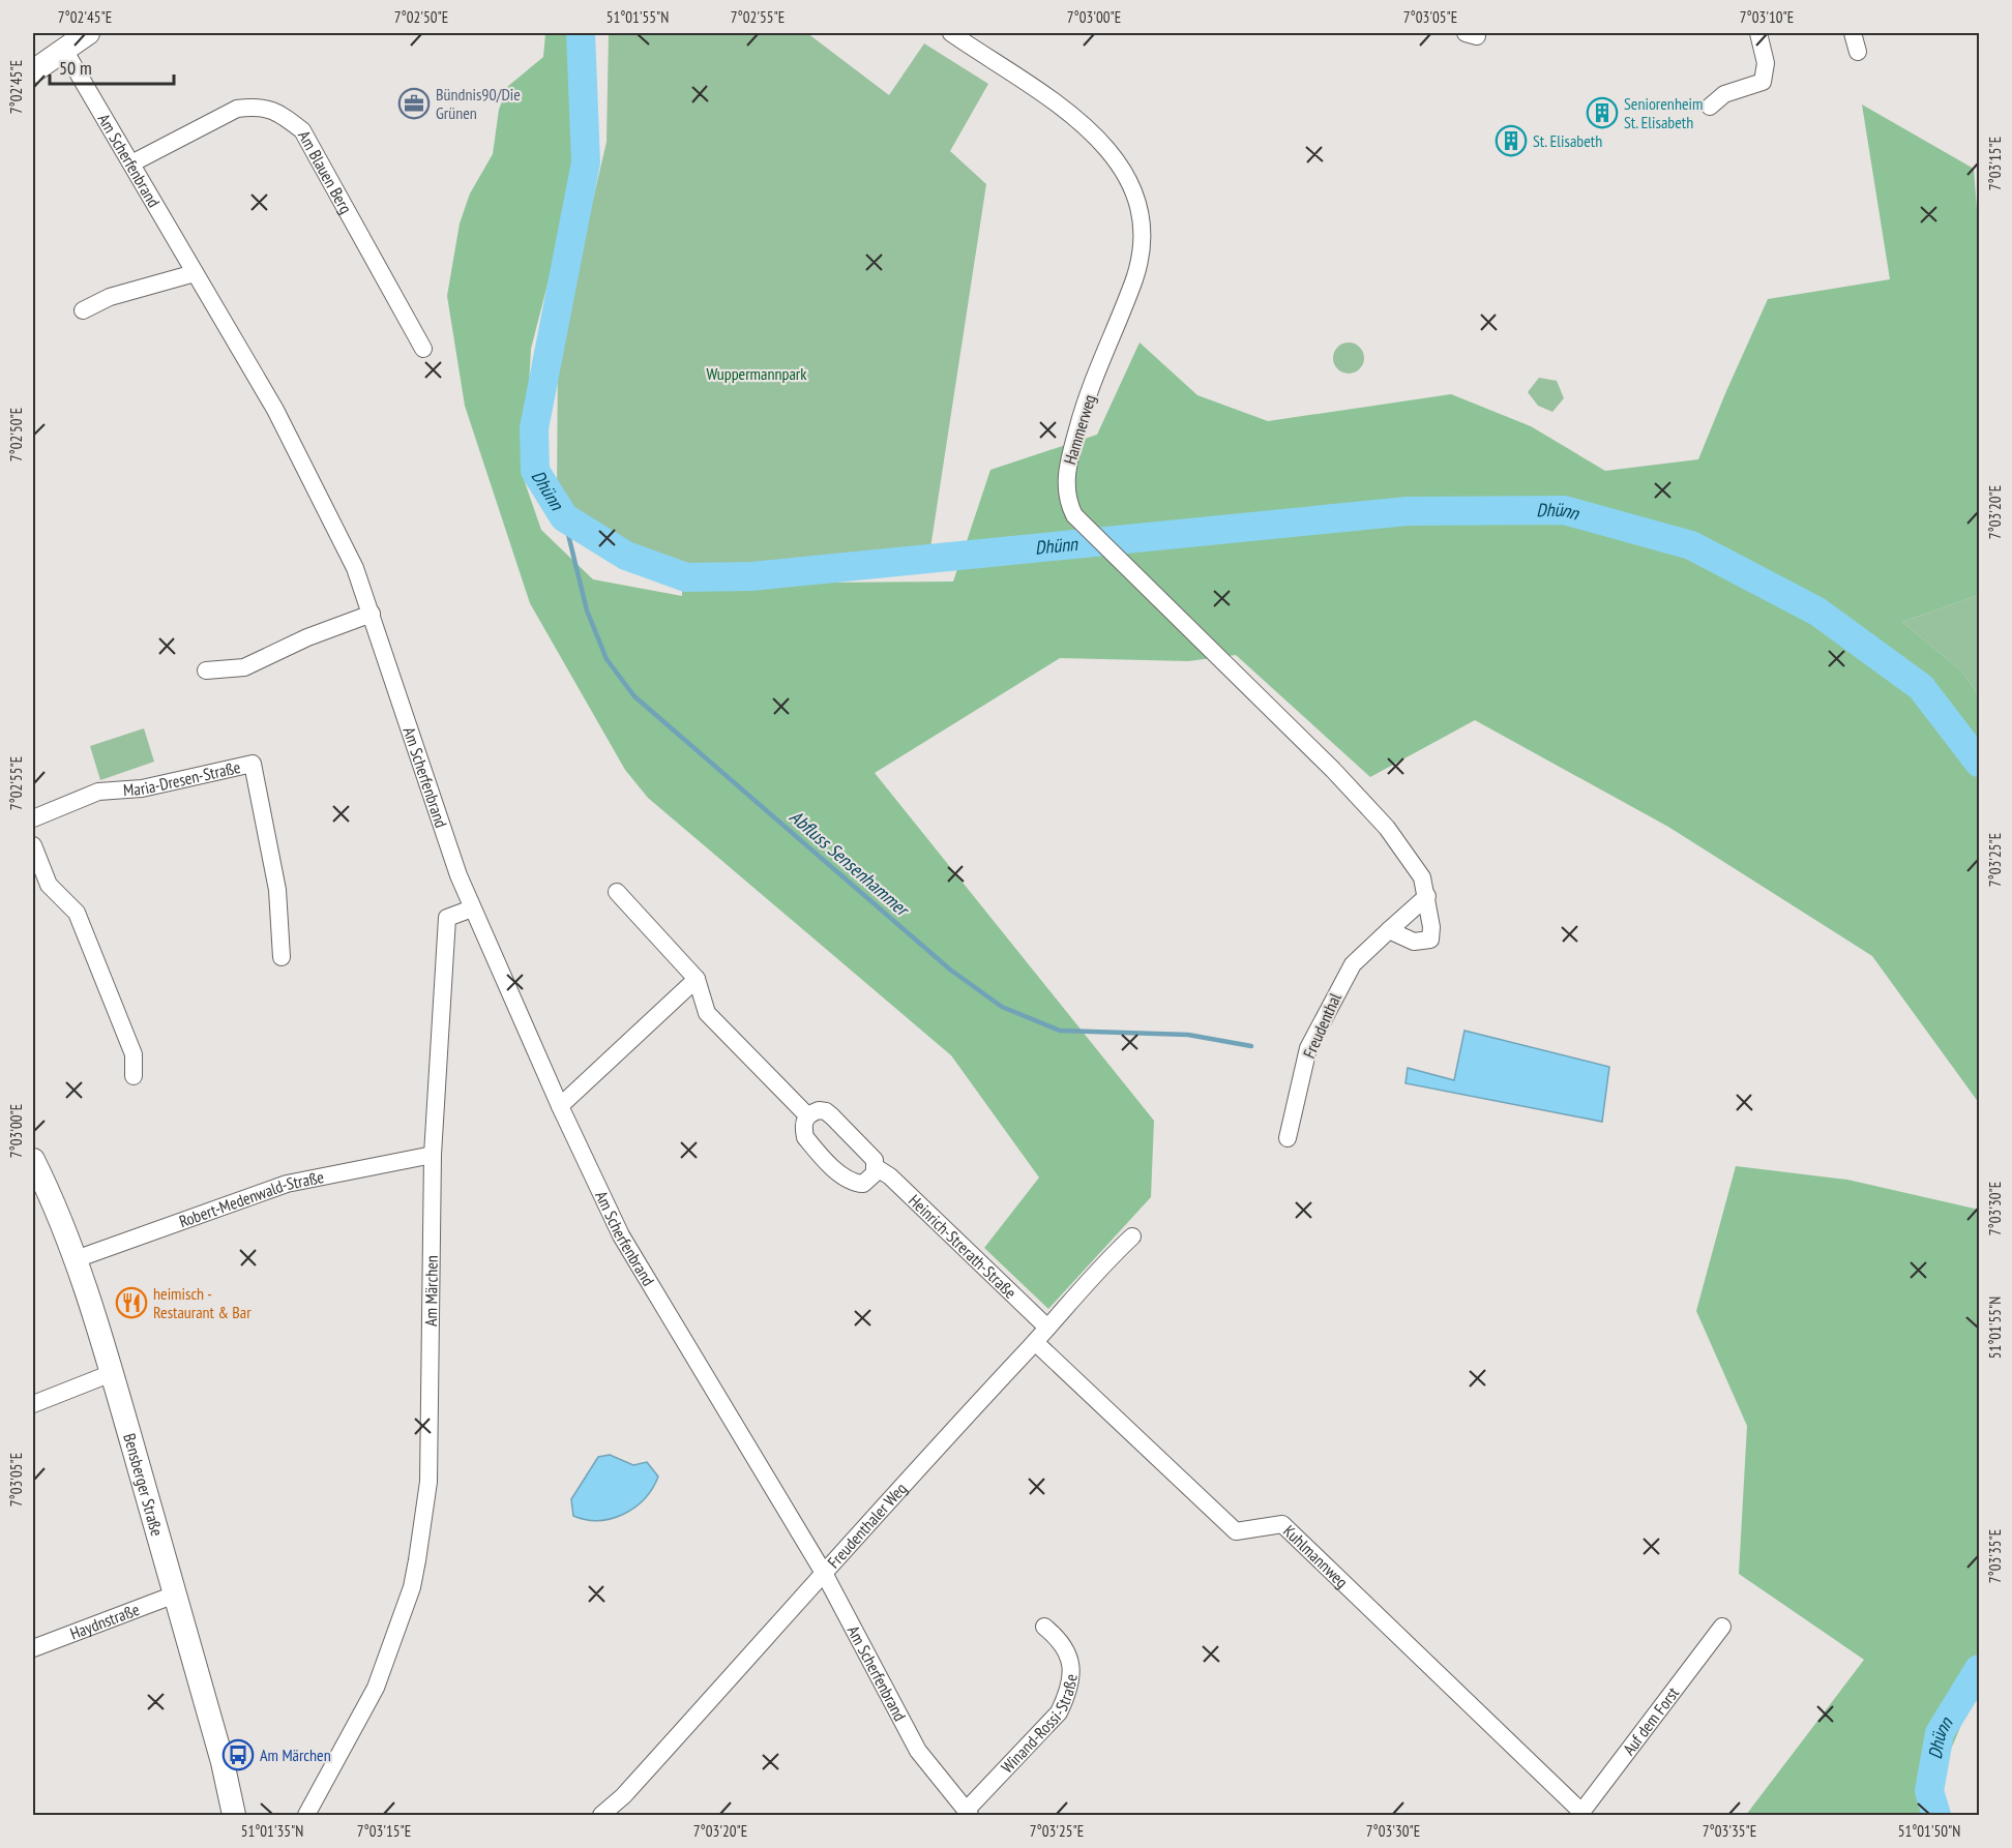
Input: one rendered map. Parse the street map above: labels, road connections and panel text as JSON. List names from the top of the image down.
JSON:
{
  "streets": {
    "main road": ["Bensberger Straße"],
    "street": [
      "Am Scherfenbrand",
      "Am Blauen Berg",
      "Hammerweg",
      "Maria-Dresen-Straße",
      "Freudenthal",
      "Robert-Medenwald-Straße",
      "Heinrich-Strerath-Straße",
      "Am Märchen",
      "Freudenthaler Weg",
      "Kuhlmannweg",
      "Haydnstraße",
      "Winand-Rossi-Straße",
      "Auf dem Forst"
    ]
  },
  "crossings": [
    ["Am Scherfenbrand", "Am Blauen Berg"],
    ["Am Scherfenbrand", "Am Märchen"],
    ["Am Scherfenbrand", "Freudenthaler Weg"],
    ["Am Scherfenbrand", "Winand-Rossi-Straße"],
    ["Hammerweg", "Freudenthal"],
    ["Robert-Medenwald-Straße", "Am Märchen"],
    ["Robert-Medenwald-Straße", "Bensberger Straße"],
    ["Heinrich-Strerath-Straße", "Freudenthaler Weg"],
    ["Bensberger Straße", "Haydnstraße"],
    ["Freudenthaler Weg", "Kuhlmannweg"],
    ["Kuhlmannweg", "Auf dem Forst"]
  ],
  "water": ["Dhünn", "Abfluss Sensenhammer"],
  "parks": ["Wuppermannpark"],
  "places": {
    "office": ["Bündnis90/Die Grünen"],
    "building": ["Seniorenheim St. Elisabeth", "St. Elisabeth"],
    "restaurant": ["heimisch - Restaurant & Bar"],
    "bus stop": ["Am Märchen"]
  },
  "scale_bar": "50 m",
  "coordinates": [
    "7°02'45\"E",
    "7°02'50\"E",
    "51°01'55\"N",
    "7°02'55\"E",
    "7°03'00\"E",
    "7°03'05\"E",
    "7°03'10\"E",
    "7°03'15\"E",
    "7°03'20\"E",
    "7°03'25\"E",
    "7°03'30\"E",
    "7°03'35\"E",
    "51°01'35\"N",
    "51°01'50\"N"
  ]
}
